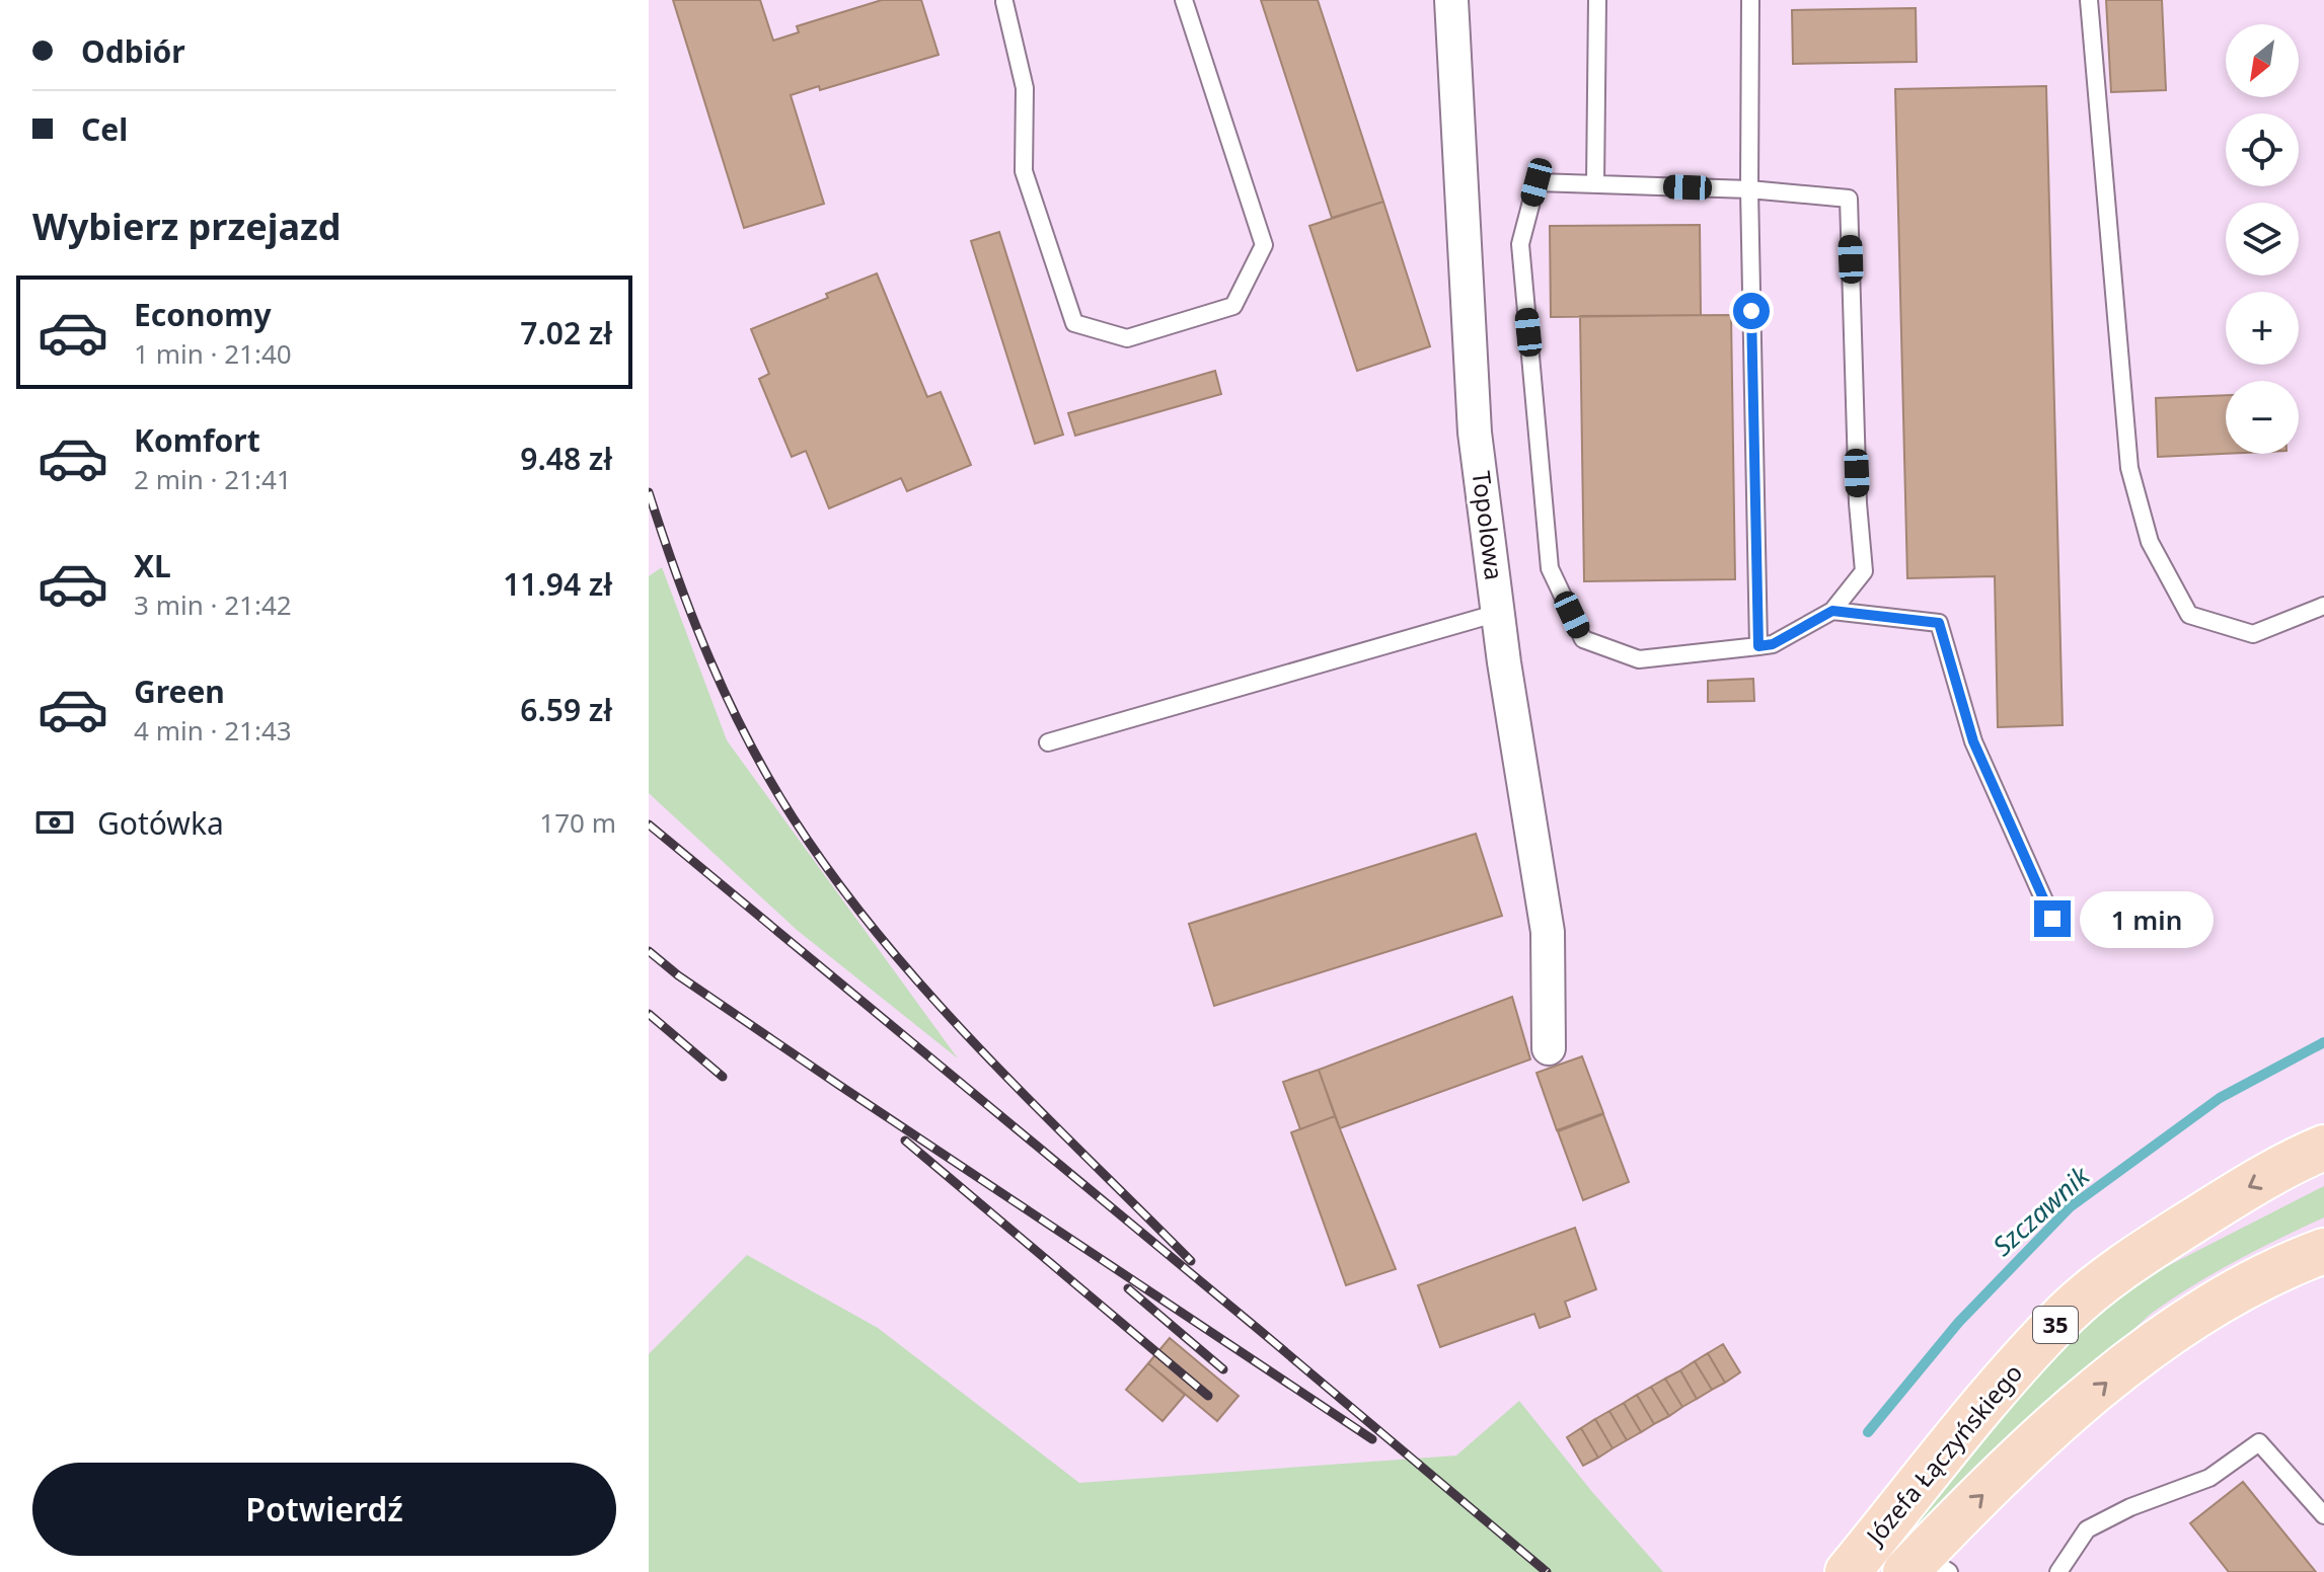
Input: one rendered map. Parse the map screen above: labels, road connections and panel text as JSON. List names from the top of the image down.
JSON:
{
  "streets": {
    "main road": ["35", "Józefa Łączyńskiego"],
    "street": ["Topolowa"]
  },
  "water": ["Szczawnik"],
  "north": "bottom left",
  "page": {
    "banner": ["Odbiór", "Cel"],
    "map_buttons": ["+", "−"],
    "heading": "Wybierz przejazd",
    "list": [
      {
        "name": "Economy",
        "note": "1 min · 21:40",
        "value": "7.02 zł"
      },
      {
        "name": "Komfort",
        "note": "2 min · 21:41",
        "value": "9.48 zł"
      },
      {
        "name": "XL",
        "note": "3 min · 21:42",
        "value": "11.94 zł"
      },
      {
        "name": "Green",
        "note": "4 min · 21:43",
        "value": "6.59 zł"
      }
    ],
    "pay": ["Gotówka", "170 m"],
    "bubble": "1 min",
    "buttons": "Potwierdź"
  }
}
